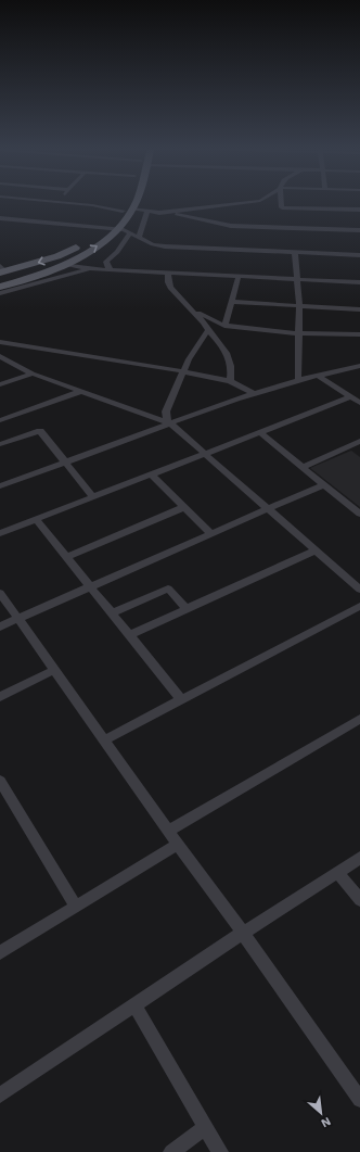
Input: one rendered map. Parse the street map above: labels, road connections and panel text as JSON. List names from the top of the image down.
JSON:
{
  "north": "bottom right"
}
